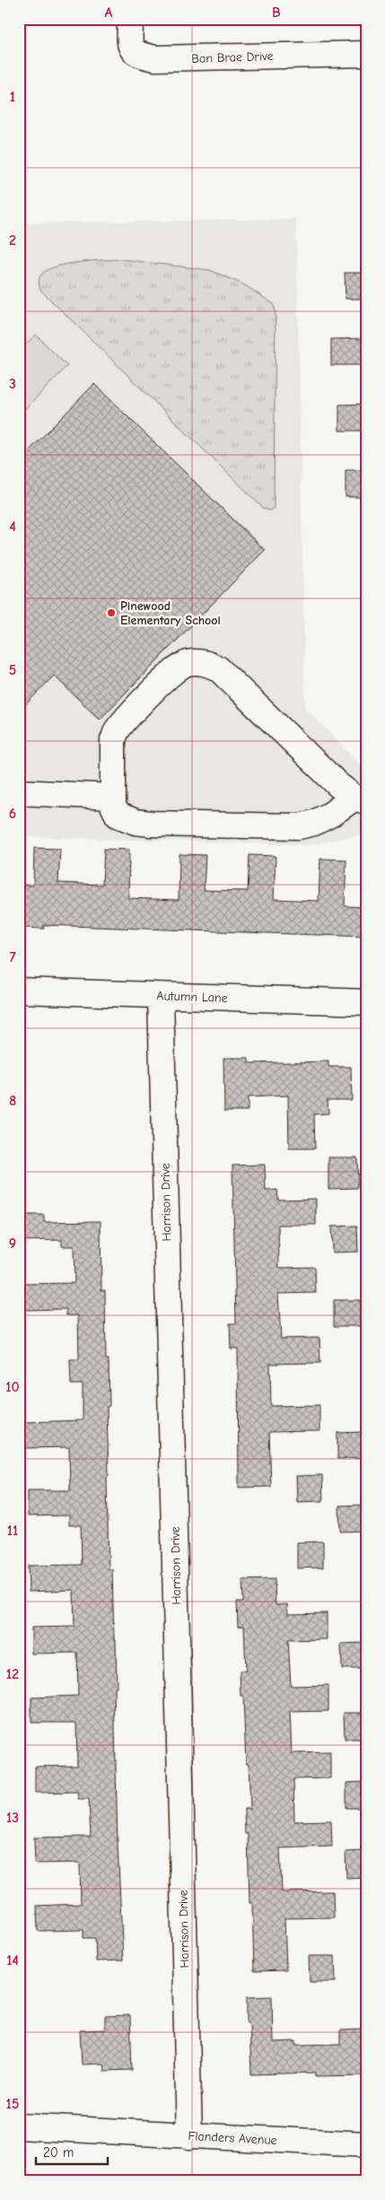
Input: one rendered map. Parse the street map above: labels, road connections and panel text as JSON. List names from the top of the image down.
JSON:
{
  "streets": {
    "street": [
      "Bon Brae Drive",
      "Autumn Lane",
      "Harrison Drive",
      "Flanders Avenue"
    ]
  },
  "crossings": [
    ["Autumn Lane", "Harrison Drive"],
    ["Harrison Drive", "Flanders Avenue"]
  ],
  "places": ["Pinewood Elementary School"],
  "scale_bar": "20 m",
  "grid": {
    "columns": ["A", "B"],
    "rows": [
      "1",
      "2",
      "3",
      "4",
      "5",
      "6",
      "7",
      "8",
      "9",
      "10",
      "11",
      "12",
      "13",
      "14",
      "15"
    ]
  }
}
